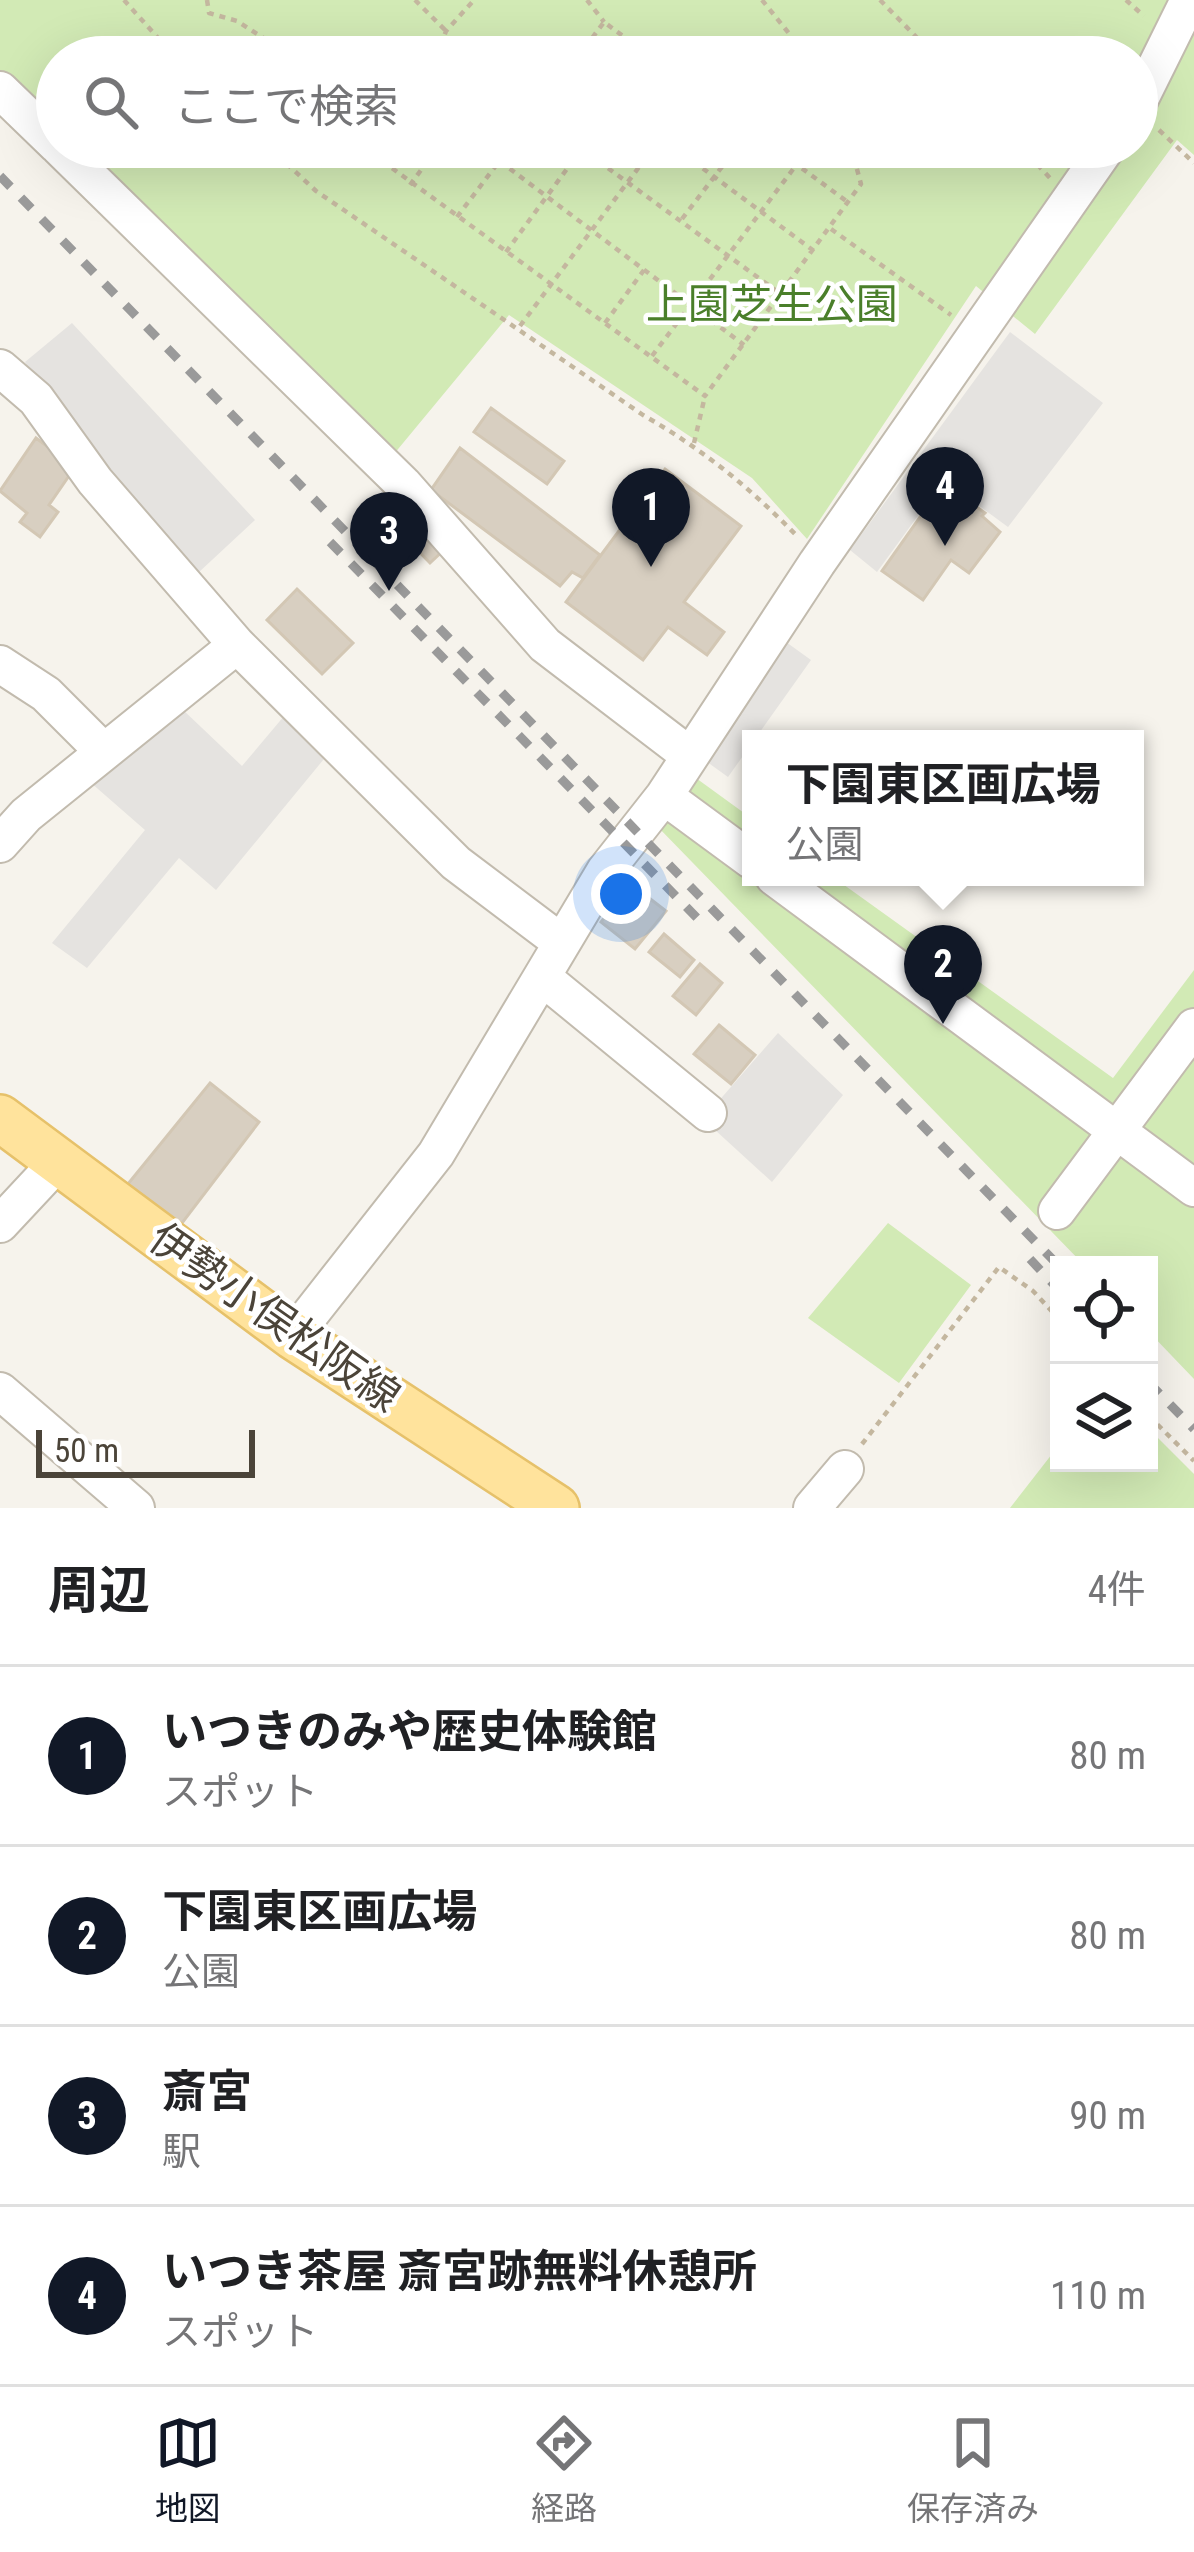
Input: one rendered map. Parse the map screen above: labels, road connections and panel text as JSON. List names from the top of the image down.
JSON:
{
  "streets": {
    "main road": ["伊勢小俣松阪線"]
  },
  "parks": ["上園芝生公園"],
  "scale_bar": "50 m",
  "page": {
    "search": "ここで検索",
    "pins": [
      "4",
      "1",
      "3",
      "2"
    ],
    "popup": ["下園東区画広場", "公園"],
    "scale": "50 m",
    "heading": ["周辺", "4件"],
    "list": [
      {
        "mark": "1",
        "name": "いつきのみや歴史体験館",
        "note": "スポット",
        "value": "80 m"
      },
      {
        "mark": "2",
        "name": "下園東区画広場",
        "note": "公園",
        "value": "80 m"
      },
      {
        "mark": "3",
        "name": "斎宮",
        "note": "駅",
        "value": "90 m"
      },
      {
        "mark": "4",
        "name": "いつき茶屋 斎宮跡無料休憩所",
        "note": "スポット",
        "value": "110 m"
      }
    ],
    "nav": ["地図", "経路", "保存済み"]
  }
}
